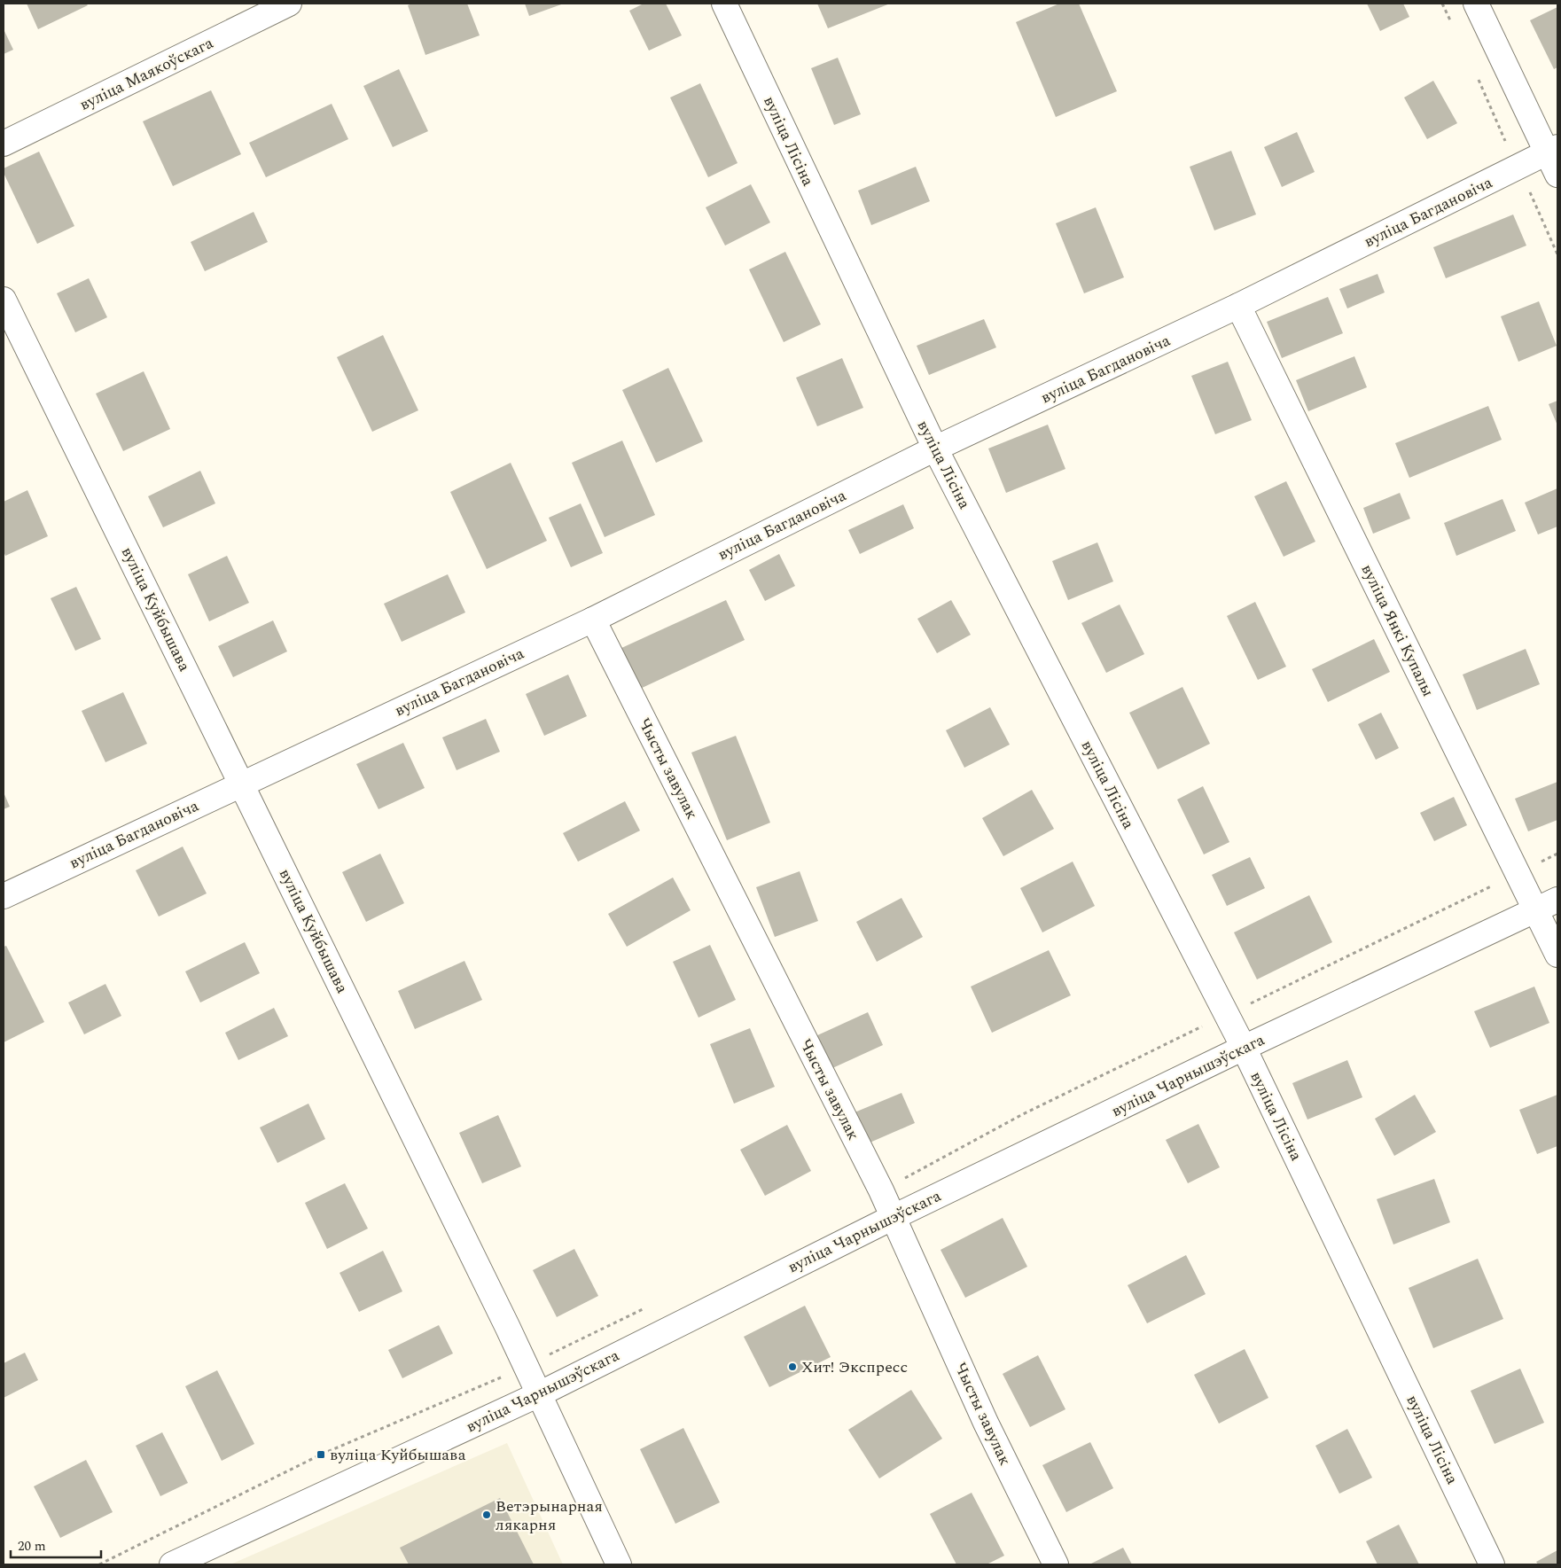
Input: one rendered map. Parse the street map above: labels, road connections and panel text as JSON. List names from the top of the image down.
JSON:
{
  "streets": {
    "street": [
      "вуліца Маякоўскага",
      "вуліца Лісіна",
      "вуліца Багдановіча",
      "вуліца Куйбышава",
      "вуліца Янкі Купалы",
      "Чысты завулак",
      "вуліца Чарнышэўскага"
    ]
  },
  "crossings": [
    ["вуліца Лісіна", "вуліца Багдановіча"],
    ["вуліца Лісіна", "вуліца Чарнышэўскага"],
    ["вуліца Багдановіча", "вуліца Куйбышава"],
    ["вуліца Багдановіча", "вуліца Янкі Купалы"],
    ["вуліца Багдановіча", "Чысты завулак"],
    ["вуліца Куйбышава", "вуліца Чарнышэўскага"],
    ["вуліца Янкі Купалы", "вуліца Чарнышэўскага"],
    ["Чысты завулак", "вуліца Чарнышэўскага"]
  ],
  "places": {
    "other": ["Хит! Экспресс", "Ветэрынарная лякарня"],
    "transit": ["вуліца Куйбышава"]
  },
  "scale_bar": "20 m"
}
